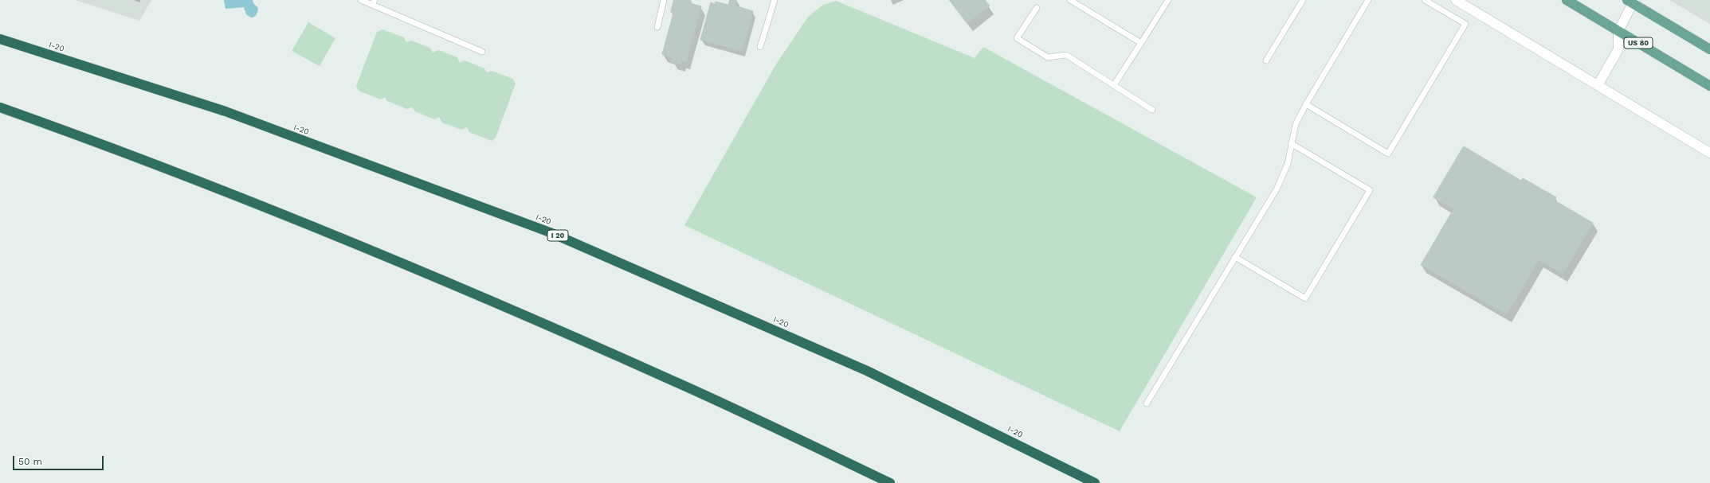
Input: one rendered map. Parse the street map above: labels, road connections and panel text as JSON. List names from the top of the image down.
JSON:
{
  "streets": {
    "highway": ["I-20", "I 20"],
    "main road": ["US 80"]
  },
  "scale_bar": "50 m"
}
